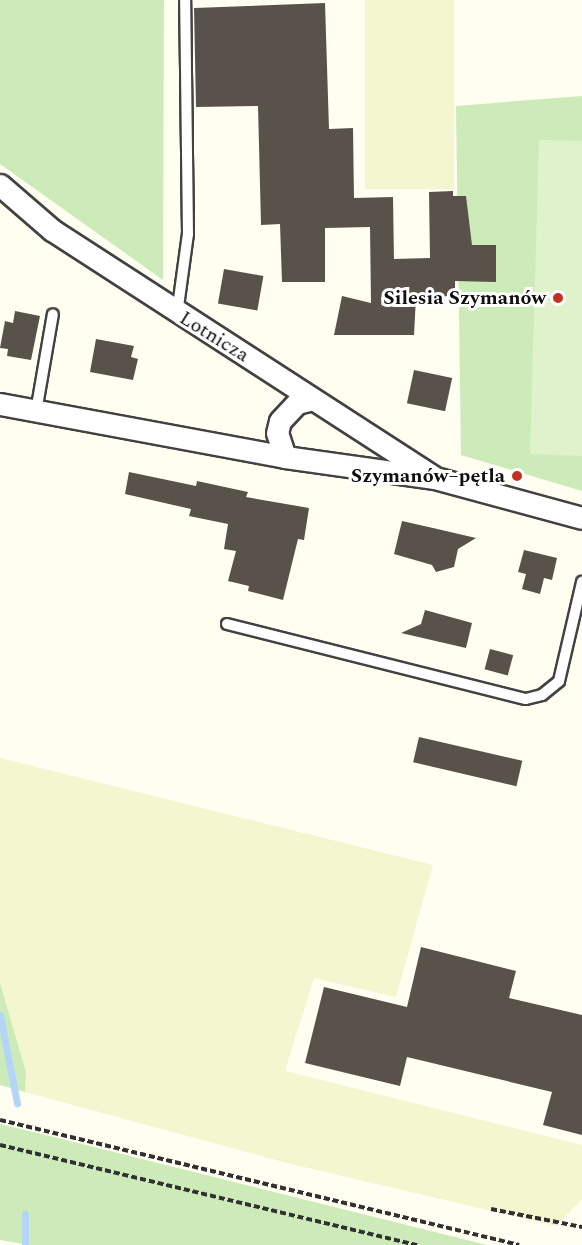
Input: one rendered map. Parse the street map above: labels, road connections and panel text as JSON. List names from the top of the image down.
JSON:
{
  "streets": {
    "street": ["Lotnicza"]
  },
  "places": ["Silesia Szymanów", "Szymanów–pętla"]
}
